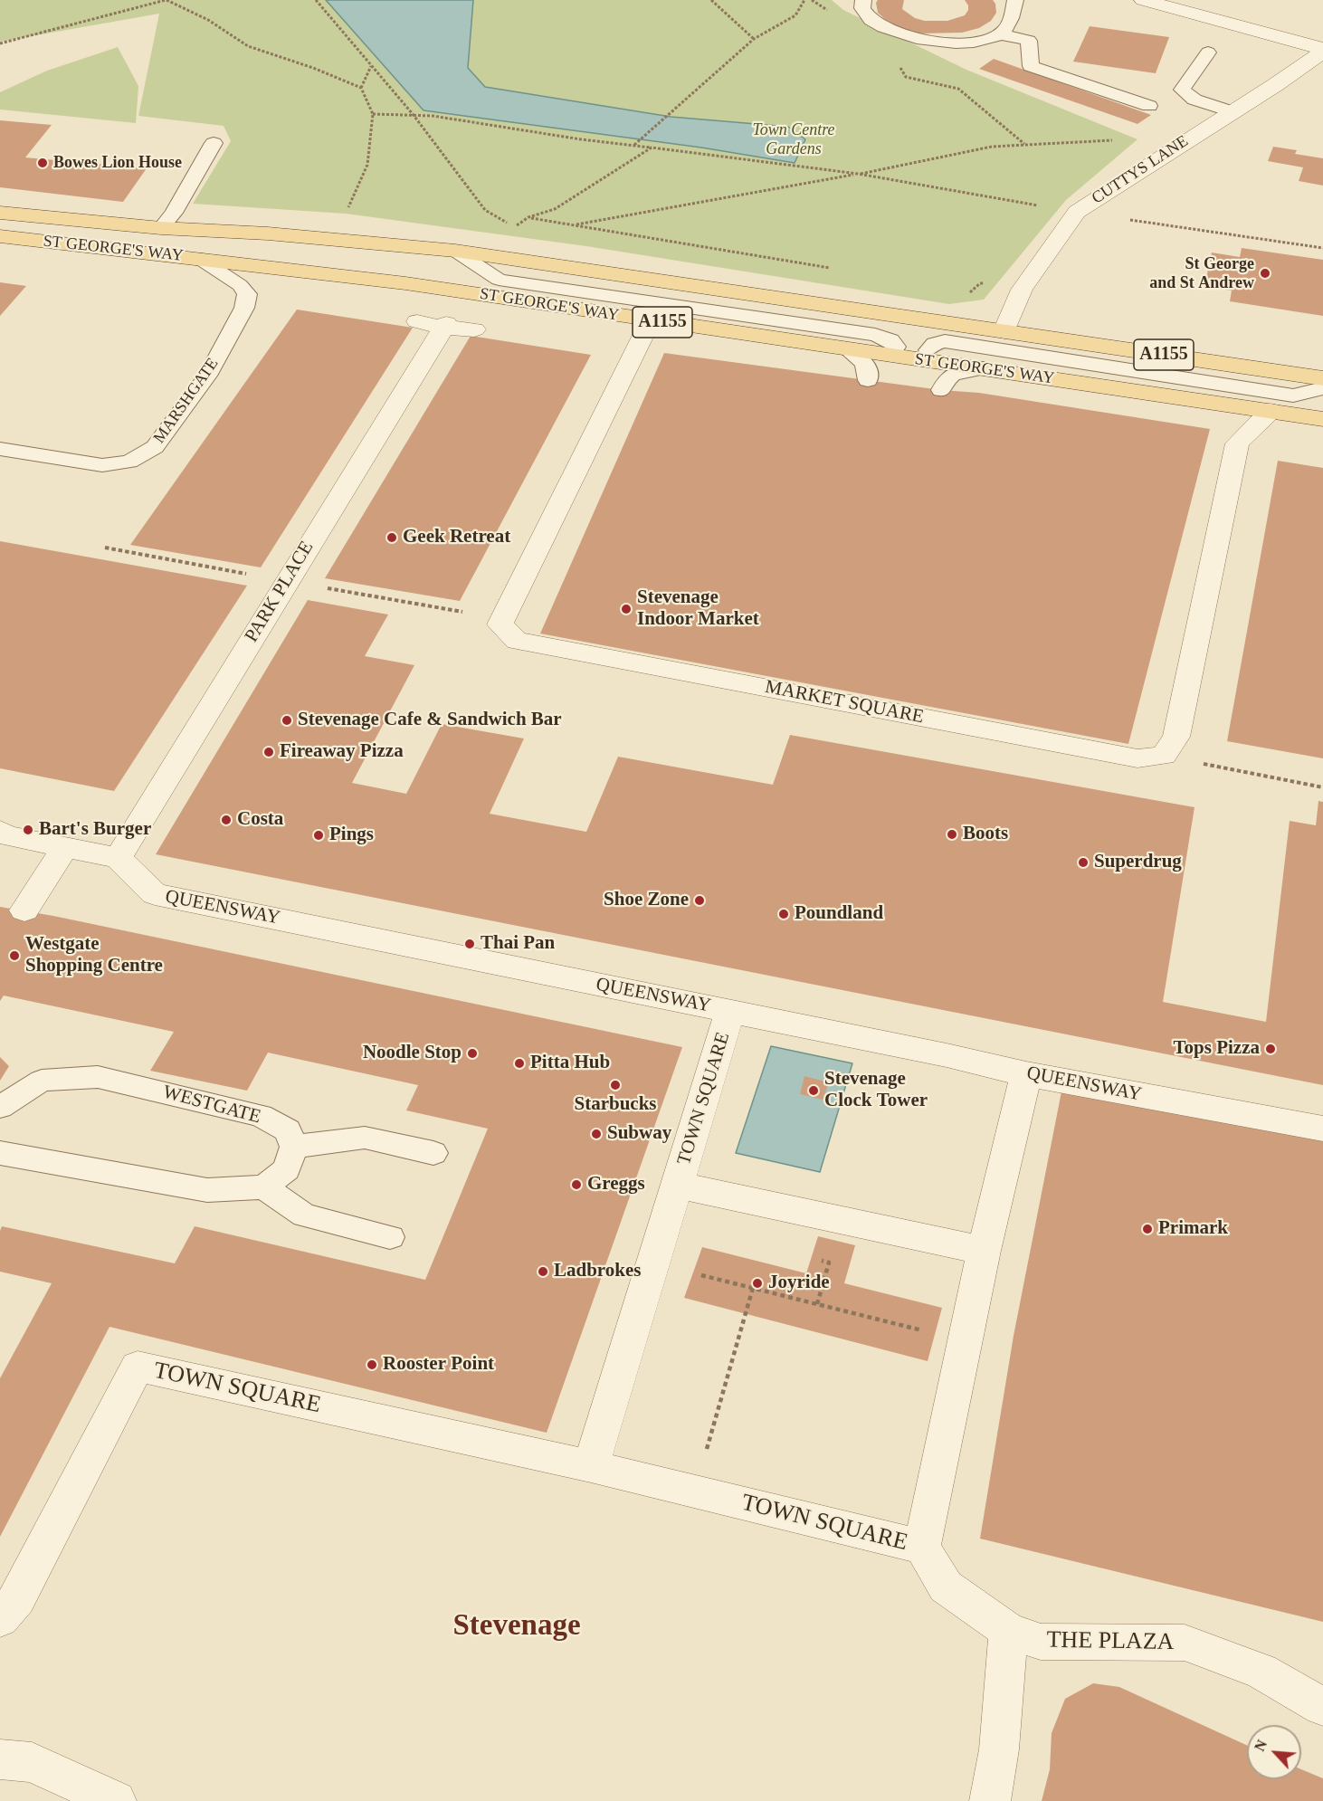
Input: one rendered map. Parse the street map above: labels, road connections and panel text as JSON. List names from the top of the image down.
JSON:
{
  "streets": {
    "main road": ["ST GEORGE'S WAY", "A1155"],
    "street": [
      "CUTTYS LANE",
      "PARK PLACE",
      "MARKET SQUARE",
      "QUEENSWAY",
      "TOWN SQUARE",
      "THE PLAZA"
    ],
    "lane": ["MARSHGATE", "WESTGATE"]
  },
  "crossings": [
    ["CUTTYS LANE", "ST GEORGE'S WAY"],
    ["ST GEORGE'S WAY", "MARSHGATE"],
    ["ST GEORGE'S WAY", "MARKET SQUARE"],
    ["PARK PLACE", "QUEENSWAY"],
    ["QUEENSWAY", "TOWN SQUARE"],
    ["TOWN SQUARE", "THE PLAZA"]
  ],
  "districts": ["Stevenage"],
  "parks": ["Town Centre Gardens"],
  "places": [
    "Bowes Lion House",
    "St George and St Andrew",
    "Geek Retreat",
    "Stevenage Indoor Market",
    "Stevenage Cafe & Sandwich Bar",
    "Fireaway Pizza",
    "Costa",
    "Bart's Burger",
    "Boots",
    "Pings",
    "Superdrug",
    "Shoe Zone",
    "Poundland",
    "Thai Pan",
    "Westgate Shopping Centre",
    "Tops Pizza",
    "Noodle Stop",
    "Pitta Hub",
    "Starbucks",
    "Stevenage Clock Tower",
    "Subway",
    "Greggs",
    "Primark",
    "Ladbrokes",
    "Joyride",
    "Rooster Point"
  ],
  "north": "top left"
}
